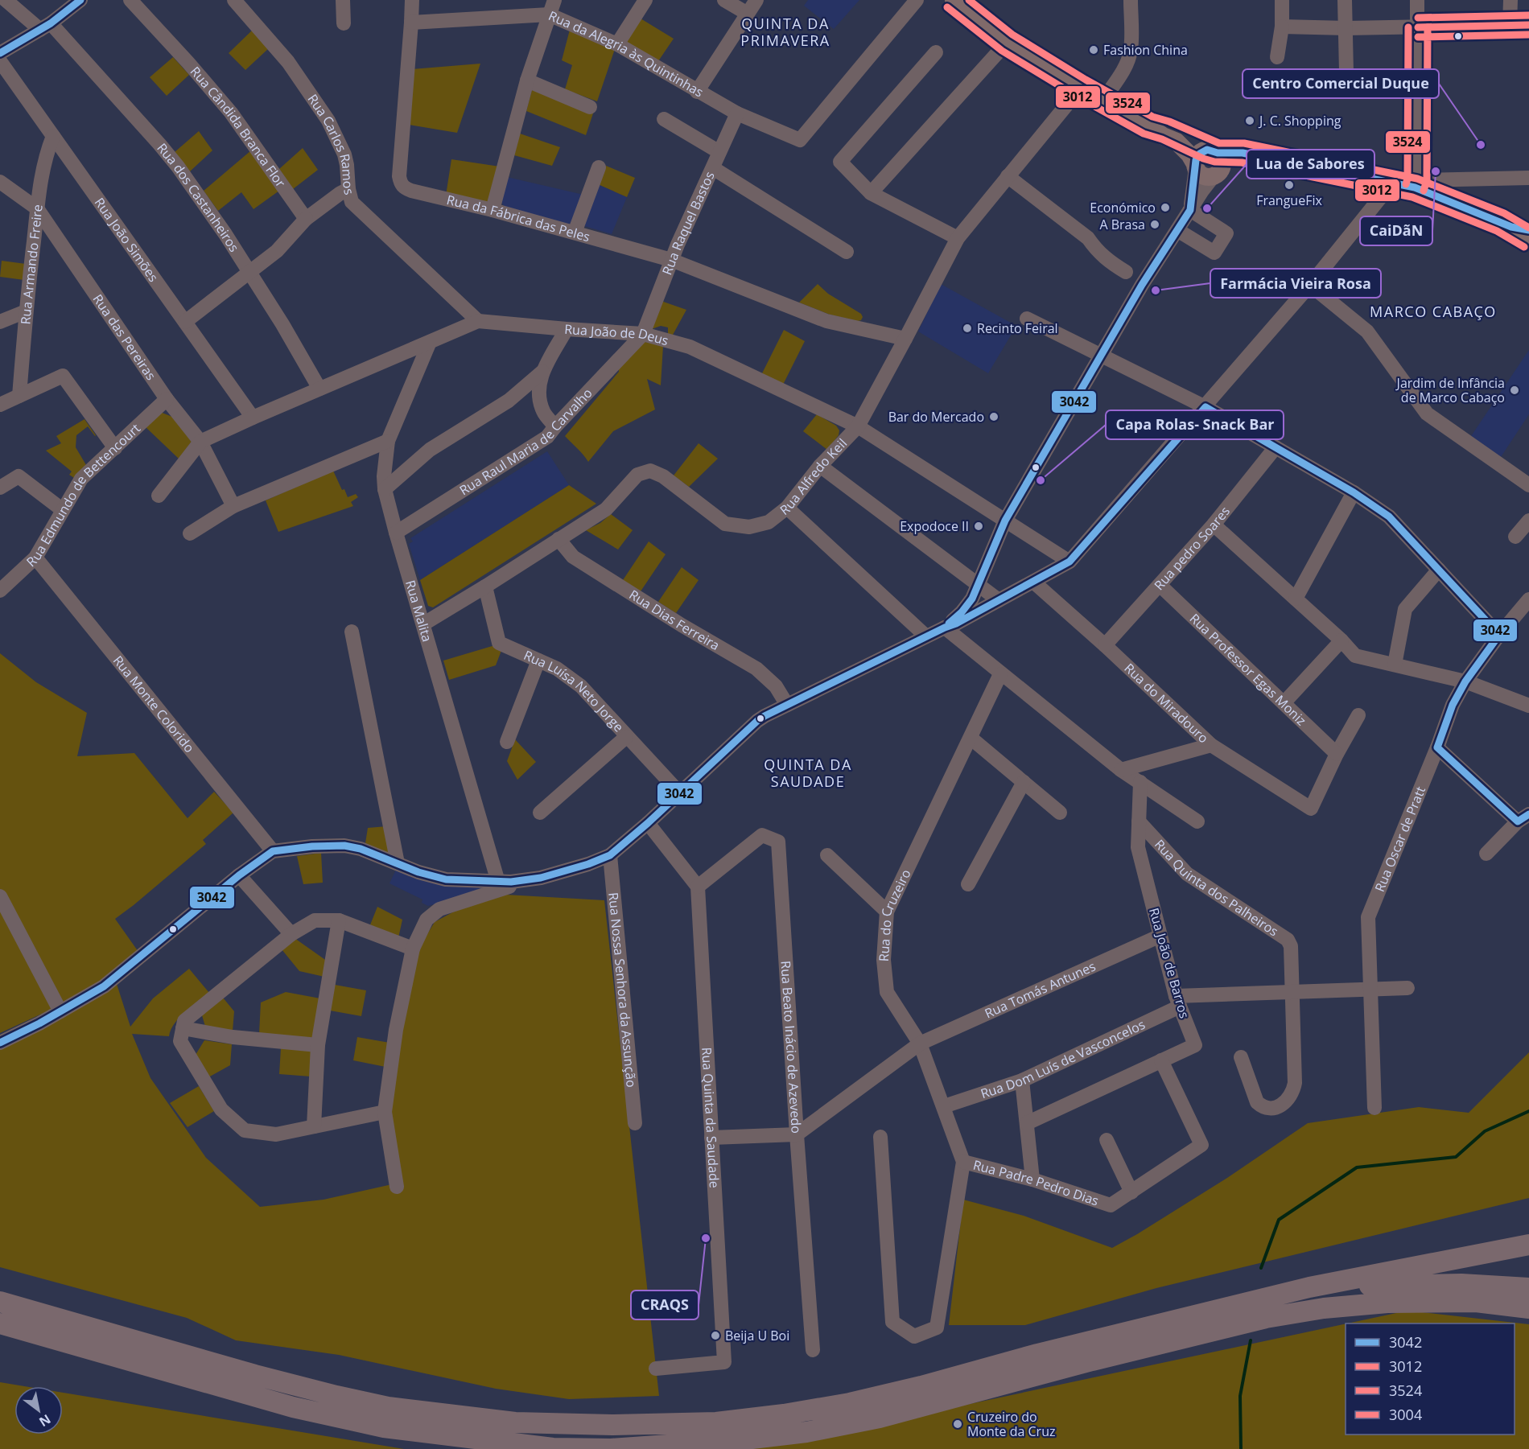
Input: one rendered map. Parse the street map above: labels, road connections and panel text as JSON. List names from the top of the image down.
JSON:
{
  "streets": {
    "street": [
      "Rua da Alegria às Quintinhas",
      "Rua Cândida Branca Flor",
      "Rua Carlos Ramos",
      "Rua dos Castanheiros",
      "Rua da Fábrica das Peles",
      "Rua Raquel Bastos",
      "Rua João Simões",
      "Rua Armando Freire",
      "Rua João de Deus",
      "Rua das Pereiras",
      "Rua Raul Maria de Carvalho",
      "Rua Alfredo Keil",
      "Rua Edmundo de Bettencourt",
      "Rua pedro Soares",
      "Rua Malita",
      "Rua Dias Ferreira",
      "Rua Professor Egas Moniz",
      "Rua Luísa Neto Jorge",
      "Rua do Miradouro",
      "Rua Monte Colorido",
      "Rua Oscar de Pratt",
      "Rua Quinta dos Palheiros",
      "Rua do Cruzeiro",
      "Rua João de Barros",
      "Rua Nossa Senhora da Assunção",
      "Rua Tomás Antunes",
      "Rua Beato Inácio de Azevedo",
      "Rua Dom Luís de Vasconcelos",
      "Rua Quinta da Saudade",
      "Rua Padre Pedro Dias"
    ]
  },
  "crossings": [
    ["Rua da Alegria às Quintinhas", "Rua da Fábrica das Peles"],
    ["Rua da Alegria às Quintinhas", "Rua Raquel Bastos"],
    ["Rua Carlos Ramos", "Rua João de Deus"],
    ["Rua dos Castanheiros", "Rua João de Deus"],
    ["Rua da Fábrica das Peles", "Rua Raquel Bastos"],
    ["Rua da Fábrica das Peles", "Rua Alfredo Keil"],
    ["Rua Raquel Bastos", "Rua João de Deus"],
    ["Rua Raquel Bastos", "Rua Raul Maria de Carvalho"],
    ["Rua João Simões", "Rua Armando Freire"],
    ["Rua João Simões", "Rua João de Deus"],
    ["Rua Armando Freire", "Rua das Pereiras"],
    ["Rua João de Deus", "Rua das Pereiras"],
    ["Rua João de Deus", "Rua Raul Maria de Carvalho"],
    ["Rua João de Deus", "Rua Alfredo Keil"],
    ["Rua João de Deus", "Rua Malita"],
    ["Rua das Pereiras", "Rua Edmundo de Bettencourt"],
    ["Rua Raul Maria de Carvalho", "Rua Malita"],
    ["Rua Alfredo Keil", "Rua Malita"],
    ["Rua Alfredo Keil", "Rua Dias Ferreira"],
    ["Rua Alfredo Keil", "Rua Luísa Neto Jorge"],
    ["Rua Edmundo de Bettencourt", "Rua Monte Colorido"],
    ["Rua pedro Soares", "Rua Professor Egas Moniz"],
    ["Rua pedro Soares", "Rua do Miradouro"],
    ["Rua Professor Egas Moniz", "Rua do Miradouro"],
    ["Rua Quinta dos Palheiros", "Rua João de Barros"],
    ["Rua do Cruzeiro", "Rua Tomás Antunes"],
    ["Rua do Cruzeiro", "Rua Dom Luís de Vasconcelos"],
    ["Rua do Cruzeiro", "Rua Padre Pedro Dias"],
    ["Rua João de Barros", "Rua Tomás Antunes"],
    ["Rua João de Barros", "Rua Dom Luís de Vasconcelos"],
    ["Rua João de Barros", "Rua Padre Pedro Dias"],
    ["Rua Tomás Antunes", "Rua Beato Inácio de Azevedo"],
    ["Rua Beato Inácio de Azevedo", "Rua Quinta da Saudade"]
  ],
  "districts": ["QUINTA DA PRIMAVERA", "MARCO CABAÇO", "QUINTA DA SAUDADE"],
  "places": [
    "Fashion China",
    "J. C. Shopping",
    "Centro Comercial Duque",
    "CaiDãN",
    "FrangueFix",
    "Económico",
    "Lua de Sabores",
    "A Brasa",
    "Farmácia Vieira Rosa",
    "Recinto Feiral",
    "Jardim de Infância de Marco Cabaço",
    "Bar do Mercado",
    "Capa Rolas- Snack Bar",
    "Expodoce II",
    "CRAQS",
    "Beija U Boi",
    "Cruzeiro do Monte da Cruz"
  ],
  "lines": [
    "transit line 3042",
    "transit line 3524",
    "transit line 3012",
    "transit line 3004"
  ],
  "legend": [
    "3042",
    "3012",
    "3524",
    "3004"
  ],
  "north": "bottom right"
}
